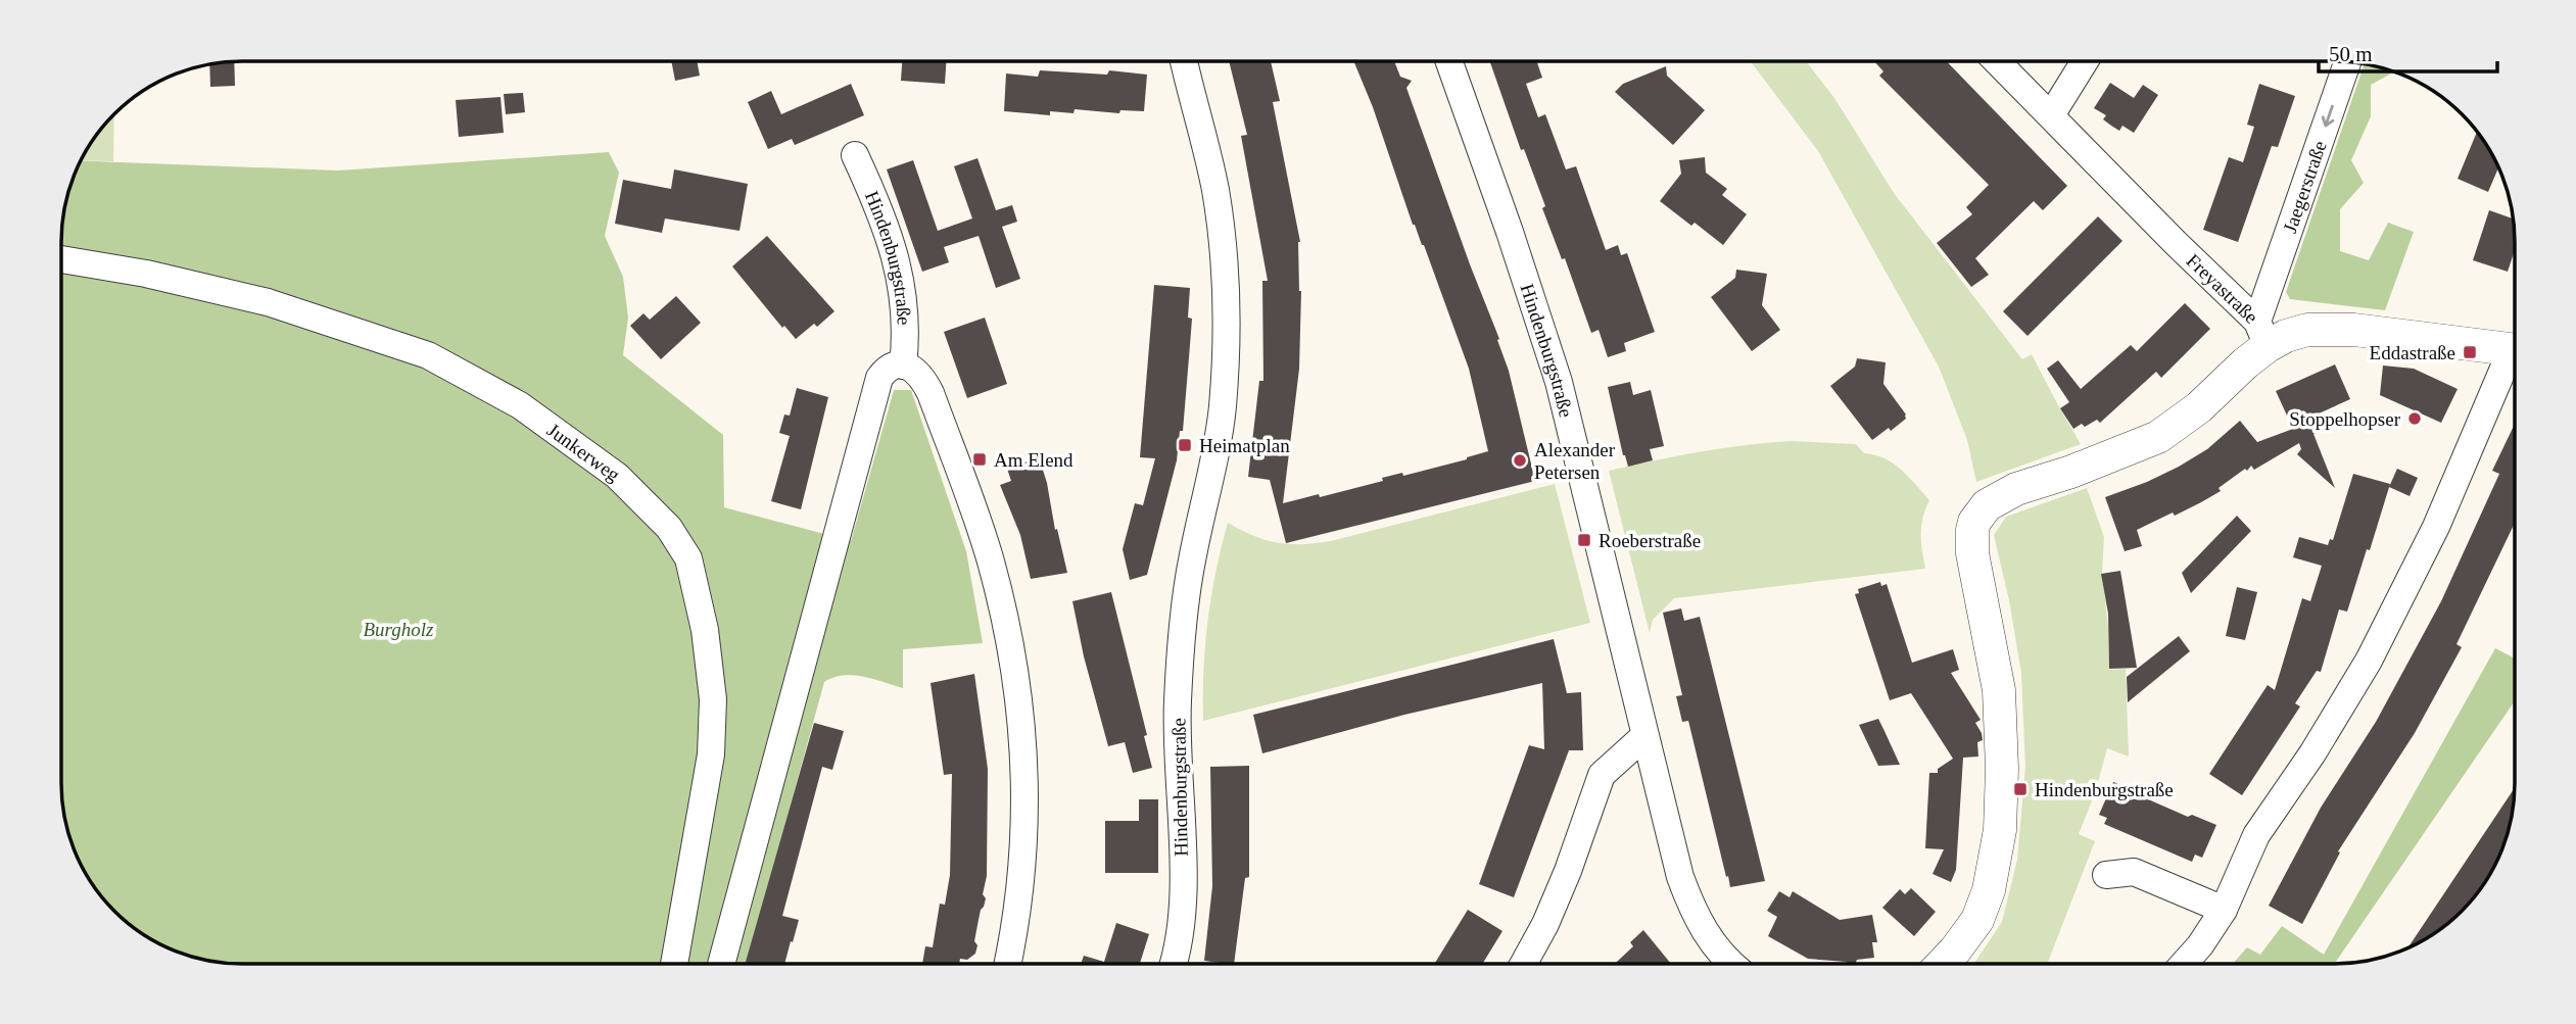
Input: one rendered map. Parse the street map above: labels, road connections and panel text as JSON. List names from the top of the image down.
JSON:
{
  "streets": {
    "street": [
      "Jaegerstraße",
      "Hindenburgstraße",
      "Freyastraße",
      "Junkerweg"
    ]
  },
  "crossings": [
    ["Jaegerstraße", "Freyastraße"]
  ],
  "one_way": ["Jaegerstraße"],
  "parks": ["Burgholz"],
  "places": {
    "transit": [
      "Eddastraße",
      "Heimatplan",
      "Am Elend",
      "Roeberstraße",
      "Hindenburgstraße"
    ],
    "other": ["Stoppelhopser", "Alexander Petersen"]
  },
  "scale_bar": "50 m"
}
